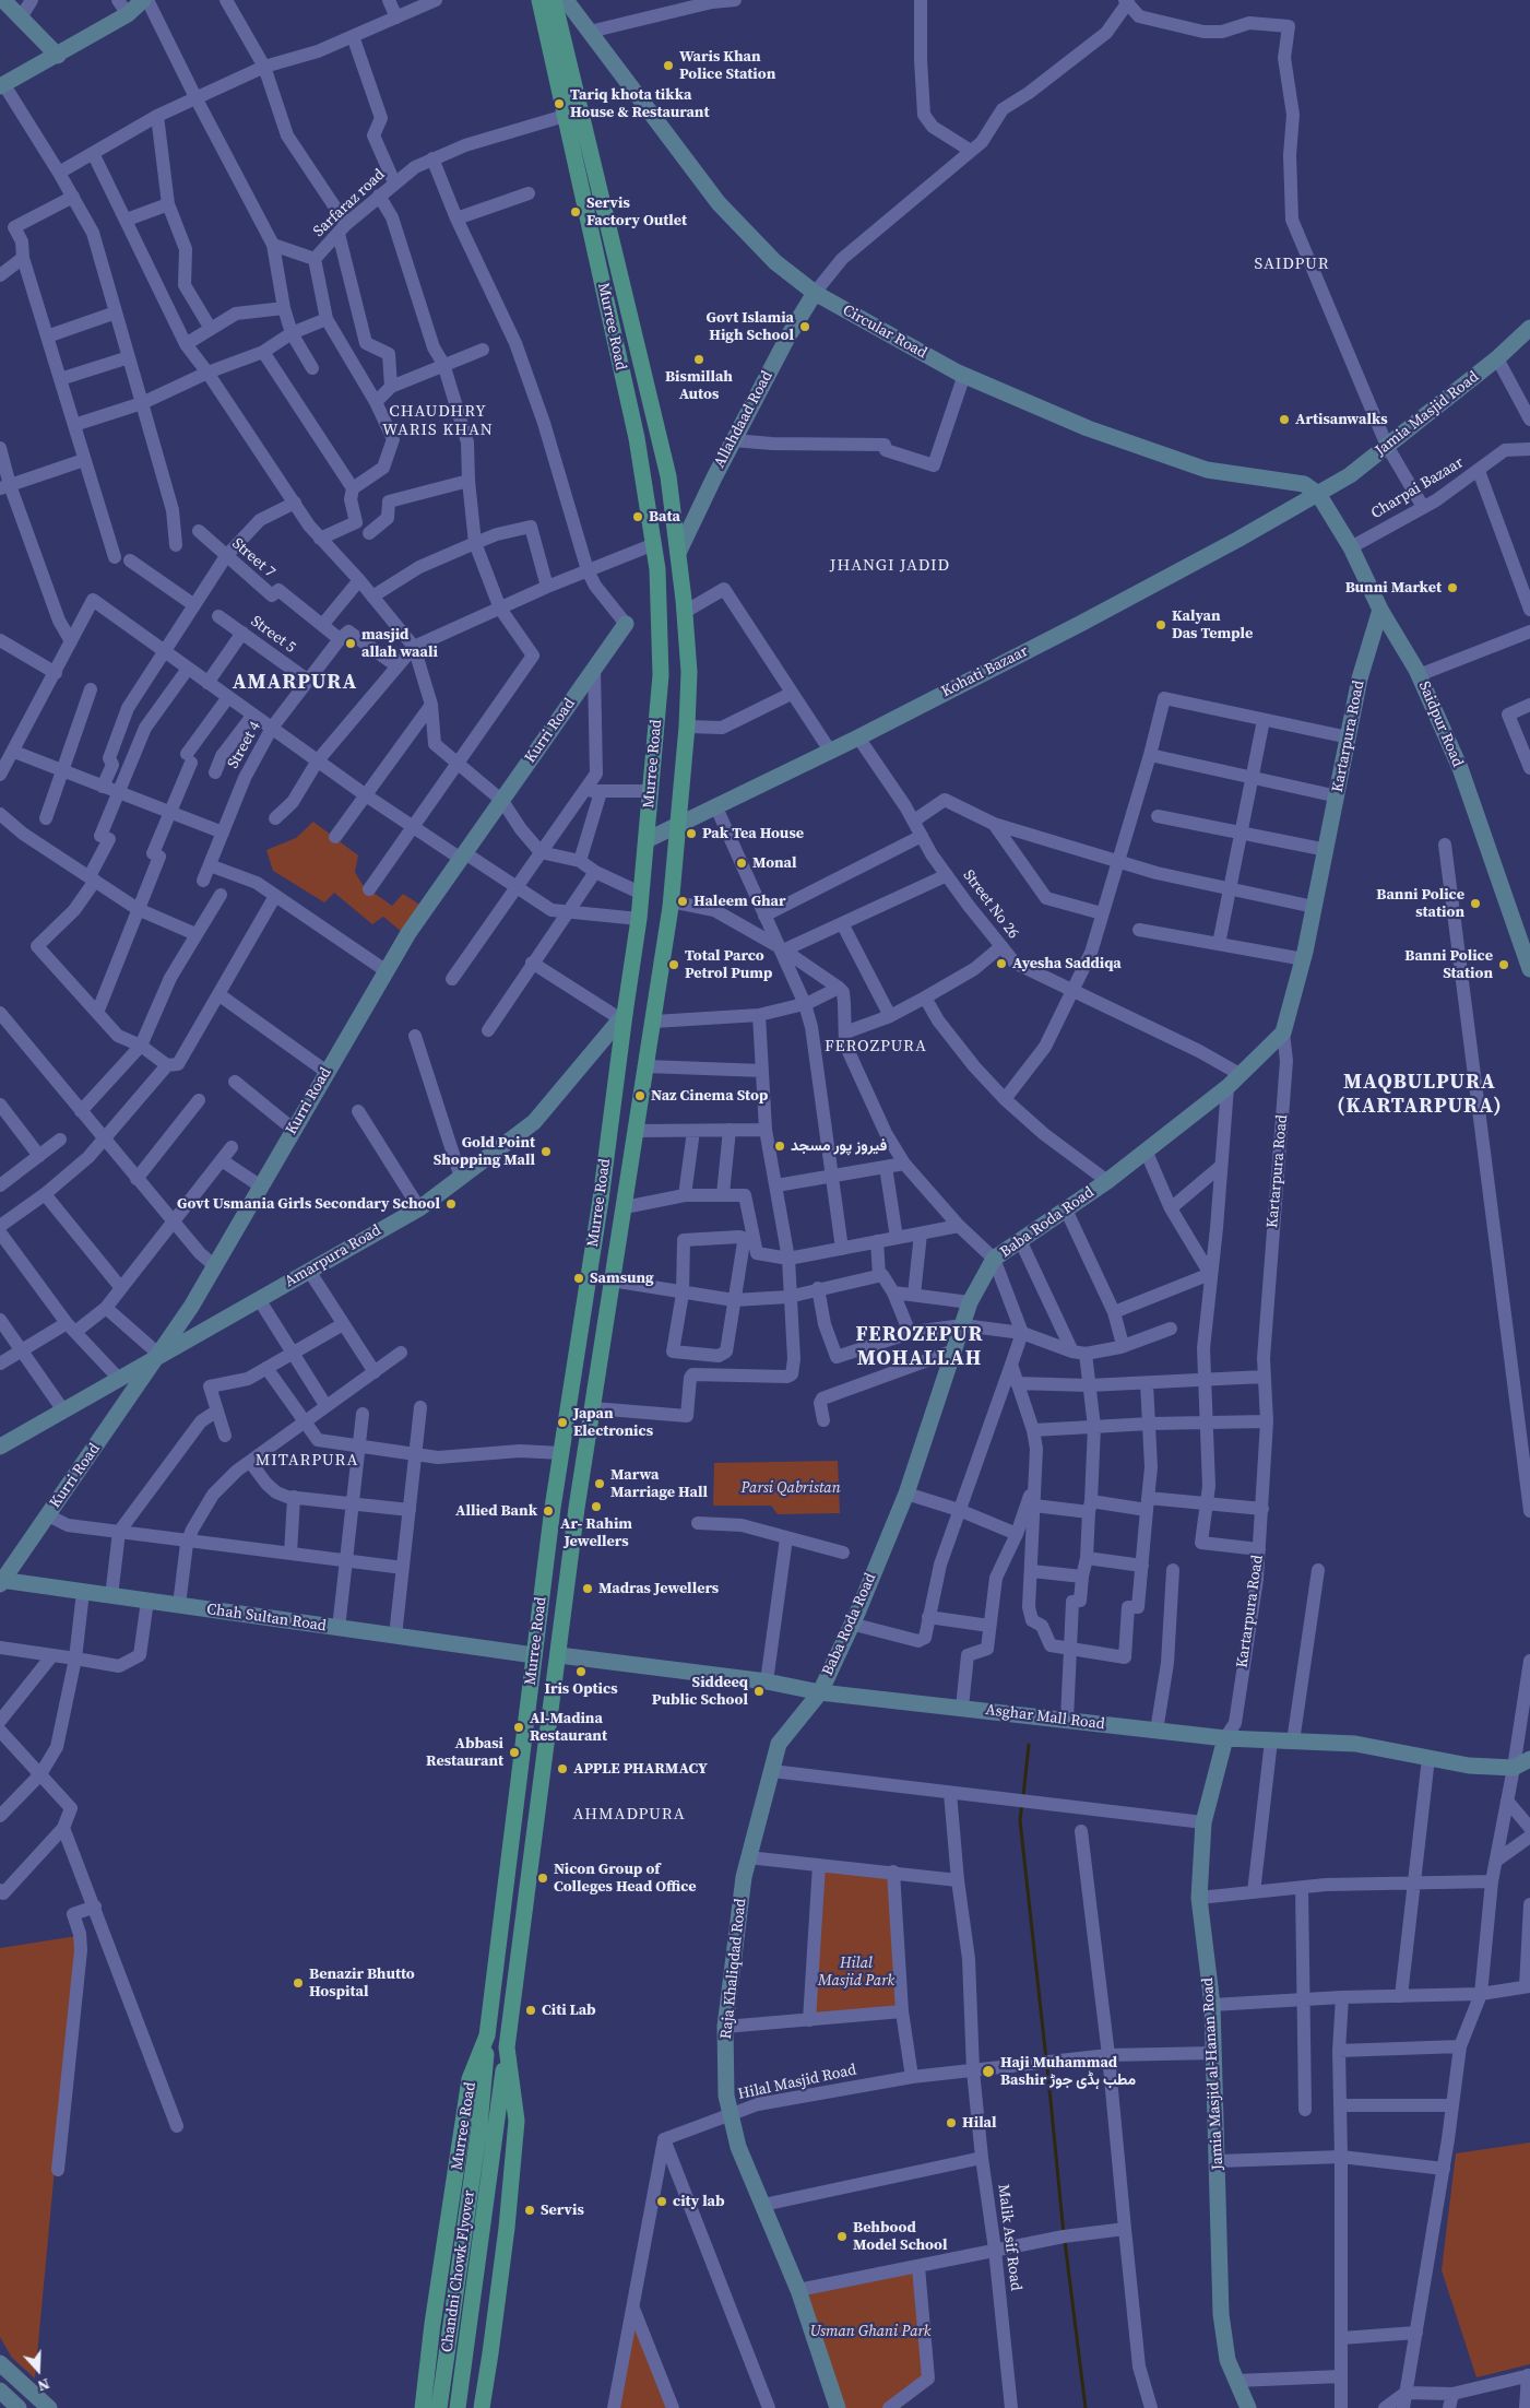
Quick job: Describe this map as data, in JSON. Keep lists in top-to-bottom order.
{
  "streets": {
    "main road": ["Murree Road", "Chandni Chowk Flyover"],
    "street": [
      "Sarfaraz road",
      "Circular Road",
      "Jamia Masjid Road",
      "Allahdaad Road",
      "Charpai Bazaar",
      "Street 7",
      "Street 5",
      "Kohati Bazaar",
      "Saidpur Road",
      "Kurri Road",
      "Kartarpura Road",
      "Street 4",
      "Street No 26",
      "Baba Roda Road",
      "Amarpura Road",
      "Chah Sultan Road",
      "Asghar Mall Road",
      "Raja Khaliqdad Road",
      "Jamia Masjid al-Hanan Road",
      "Hilal Masjid Road",
      "Malik Asif Road"
    ]
  },
  "crossings": [
    ["Sarfaraz road", "Murree Road"],
    ["Murree Road", "Allahdaad Road"],
    ["Murree Road", "Kohati Bazaar"],
    ["Murree Road", "Amarpura Road"],
    ["Murree Road", "Chah Sultan Road"],
    ["Murree Road", "Asghar Mall Road"],
    ["Murree Road", "Chandni Chowk Flyover"],
    ["Circular Road", "Jamia Masjid Road"],
    ["Circular Road", "Allahdaad Road"],
    ["Circular Road", "Kohati Bazaar"],
    ["Circular Road", "Saidpur Road"],
    ["Jamia Masjid Road", "Kohati Bazaar"],
    ["Jamia Masjid Road", "Saidpur Road"],
    ["Charpai Bazaar", "Saidpur Road"],
    ["Street 7", "Street 4"],
    ["Street 5", "Street 4"],
    ["Kohati Bazaar", "Saidpur Road"],
    ["Kohati Bazaar", "Street No 26"],
    ["Saidpur Road", "Kartarpura Road"],
    ["Kurri Road", "Amarpura Road"],
    ["Kurri Road", "Chah Sultan Road"],
    ["Kartarpura Road", "Baba Roda Road"],
    ["Kartarpura Road", "Asghar Mall Road"],
    ["Kartarpura Road", "Jamia Masjid al-Hanan Road"],
    ["Street No 26", "Baba Roda Road"],
    ["Baba Roda Road", "Asghar Mall Road"],
    ["Baba Roda Road", "Raja Khaliqdad Road"],
    ["Asghar Mall Road", "Raja Khaliqdad Road"],
    ["Asghar Mall Road", "Jamia Masjid al-Hanan Road"],
    ["Raja Khaliqdad Road", "Hilal Masjid Road"],
    ["Jamia Masjid al-Hanan Road", "Hilal Masjid Road"],
    ["Hilal Masjid Road", "Malik Asif Road"]
  ],
  "districts": [
    "SAIDPUR",
    "CHAUDHRY WARIS KHAN",
    "JHANGI JADID",
    "AMARPURA",
    "FEROZPURA",
    "MAQBULPURA (KARTARPURA)",
    "FEROZEPUR MOHALLAH",
    "MITARPURA",
    "AHMADPURA"
  ],
  "parks": ["Parsi Qabristan", "Hilal Masjid Park", "Usman Ghani Park"],
  "places": [
    "Waris Khan Police Station",
    "Tariq khota tikka House & Restaurant",
    "Servis Factory Outlet",
    "Govt Islamia High School",
    "Bismillah Autos",
    "Artisanwalks",
    "Bata",
    "Bunni Market",
    "Kalyan Das Temple",
    "masjid allah waali",
    "Pak Tea House",
    "Monal",
    "Haleem Ghar",
    "Banni Police station",
    "Ayesha Saddiqa",
    "Total Parco Petrol Pump",
    "Banni Police Station",
    "Naz Cinema Stop",
    "فیروز پور مسجد",
    "Gold Point Shopping Mall",
    "Govt Usmania Girls Secondary School",
    "Samsung",
    "Japan Electronics",
    "Marwa Marriage Hall",
    "Ar- Rahim Jewellers",
    "Allied Bank",
    "Madras Jewellers",
    "Iris Optics",
    "Siddeeq Public School",
    "Al-Madina Restaurant",
    "Abbasi Restaurant",
    "APPLE PHARMACY",
    "Nicon Group of Colleges Head Office",
    "Benazir Bhutto Hospital",
    "Citi Lab",
    "Haji Muhammad Bashir مطب ہڈی جوڑ",
    "Hilal",
    "city lab",
    "Servis",
    "Behbood Model School"
  ],
  "north": "bottom"
}
